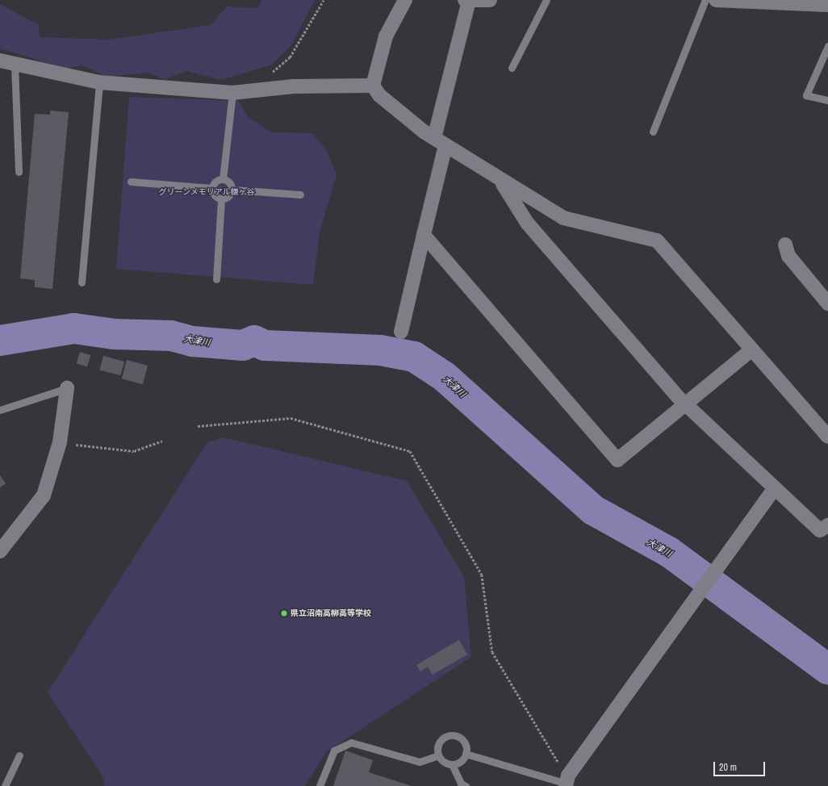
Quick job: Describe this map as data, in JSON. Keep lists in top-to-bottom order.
{
  "water": ["大津川"],
  "parks": ["グリーンメモリアル鎌ヶ谷"],
  "places": ["県立沼南高柳高等学校"],
  "scale_bar": "20 m"
}
